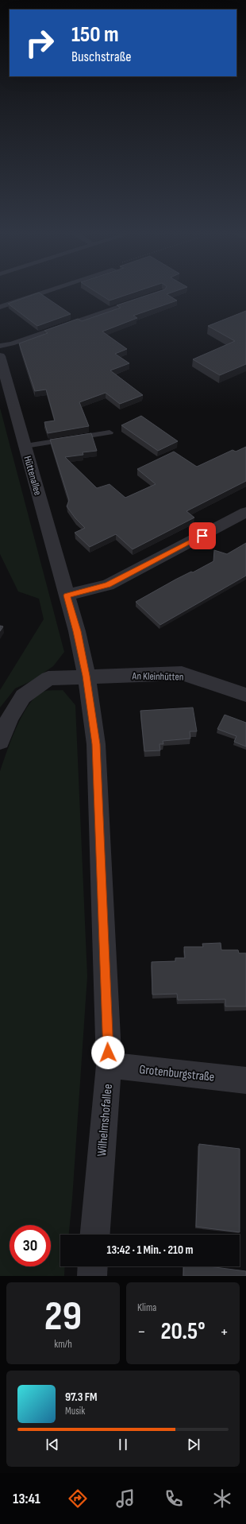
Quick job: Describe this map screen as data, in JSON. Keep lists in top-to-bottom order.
{
  "streets": {
    "street": [
      "Hüttenallee",
      "An Kleinhütten",
      "Grotenburgstraße",
      "Wilhelmshofallee"
    ]
  },
  "crossings": [
    ["Hüttenallee", "Wilhelmshofallee"],
    ["An Kleinhütten", "Wilhelmshofallee"],
    ["Grotenburgstraße", "Wilhelmshofallee"]
  ],
  "page": {
    "turn": ["150 m", "Buschstraße"],
    "limit": "30",
    "trip": "13:42 · 1 Min. · 210 m",
    "tile": [
      ["29", "km/h"],
      "Klima"
    ],
    "heat": ["−", "20.5°", "+"],
    "song": ["97.3 FM", "Musik"],
    "tabs": "13:41"
  }
}
